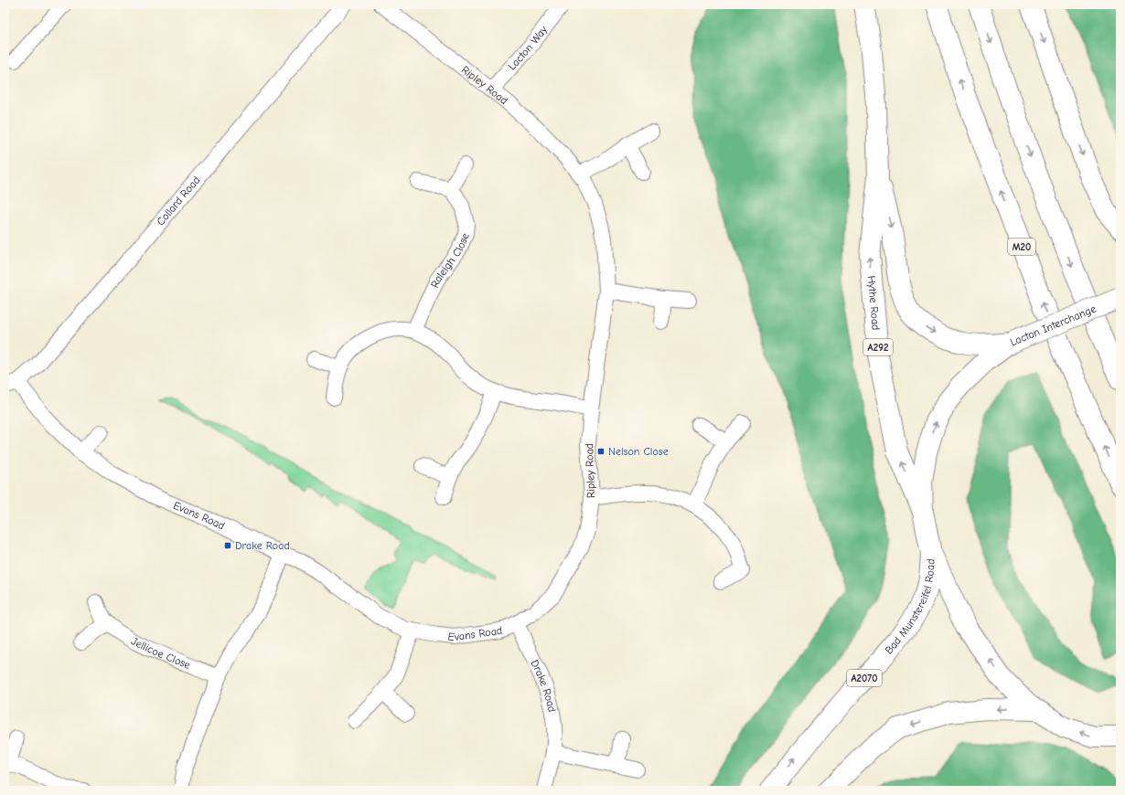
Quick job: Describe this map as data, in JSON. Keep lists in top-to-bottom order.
{
  "streets": {
    "main road": [
      "M20",
      "Hythe Road",
      "Lacton Interchange",
      "A292",
      "Bad Munstereifel Road",
      "A2070"
    ],
    "street": [
      "Lacton Way",
      "Ripley Road",
      "Collard Road",
      "Raleigh Close",
      "Evans Road",
      "Jellicoe Close",
      "Drake Road"
    ]
  },
  "crossings": [
    ["Lacton Way", "Ripley Road"],
    ["Ripley Road", "Evans Road"],
    ["Ripley Road", "Drake Road"],
    ["Collard Road", "Evans Road"],
    ["Hythe Road", "Lacton Interchange"],
    ["Evans Road", "Drake Road"]
  ],
  "one_way": ["Lacton Interchange", "Bad Munstereifel Road"],
  "places": {
    "transit": ["Nelson Close", "Drake Road"]
  }
}
